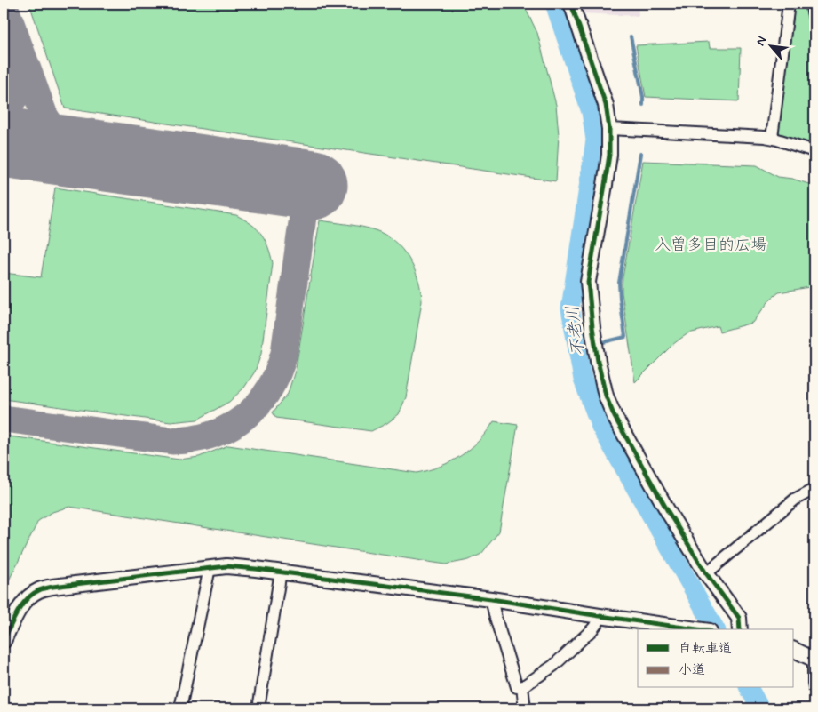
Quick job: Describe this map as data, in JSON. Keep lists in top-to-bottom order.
{
  "water": ["不老川"],
  "parks": ["入曽多目的広場"],
  "legend": ["自転車道", "小道"],
  "north": "top left"
}
